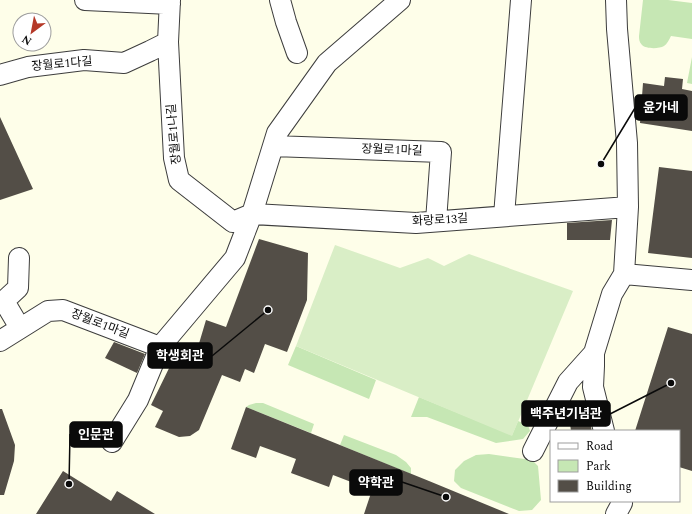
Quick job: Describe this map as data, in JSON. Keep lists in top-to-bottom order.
{
  "streets": {
    "street": [
      "장월로1다길",
      "장월로1나길",
      "장월로1마길",
      "화랑로13길"
    ]
  },
  "crossings": [
    ["장월로1다길", "장월로1나길"],
    ["장월로1나길", "화랑로13길"],
    ["장월로1마길", "화랑로13길"]
  ],
  "places": [
    "윤가네",
    "학생회관",
    "백주년기념관",
    "인문관",
    "약학관"
  ],
  "legend": ["Road", "Park", "Building"],
  "north": "bottom left"
}
